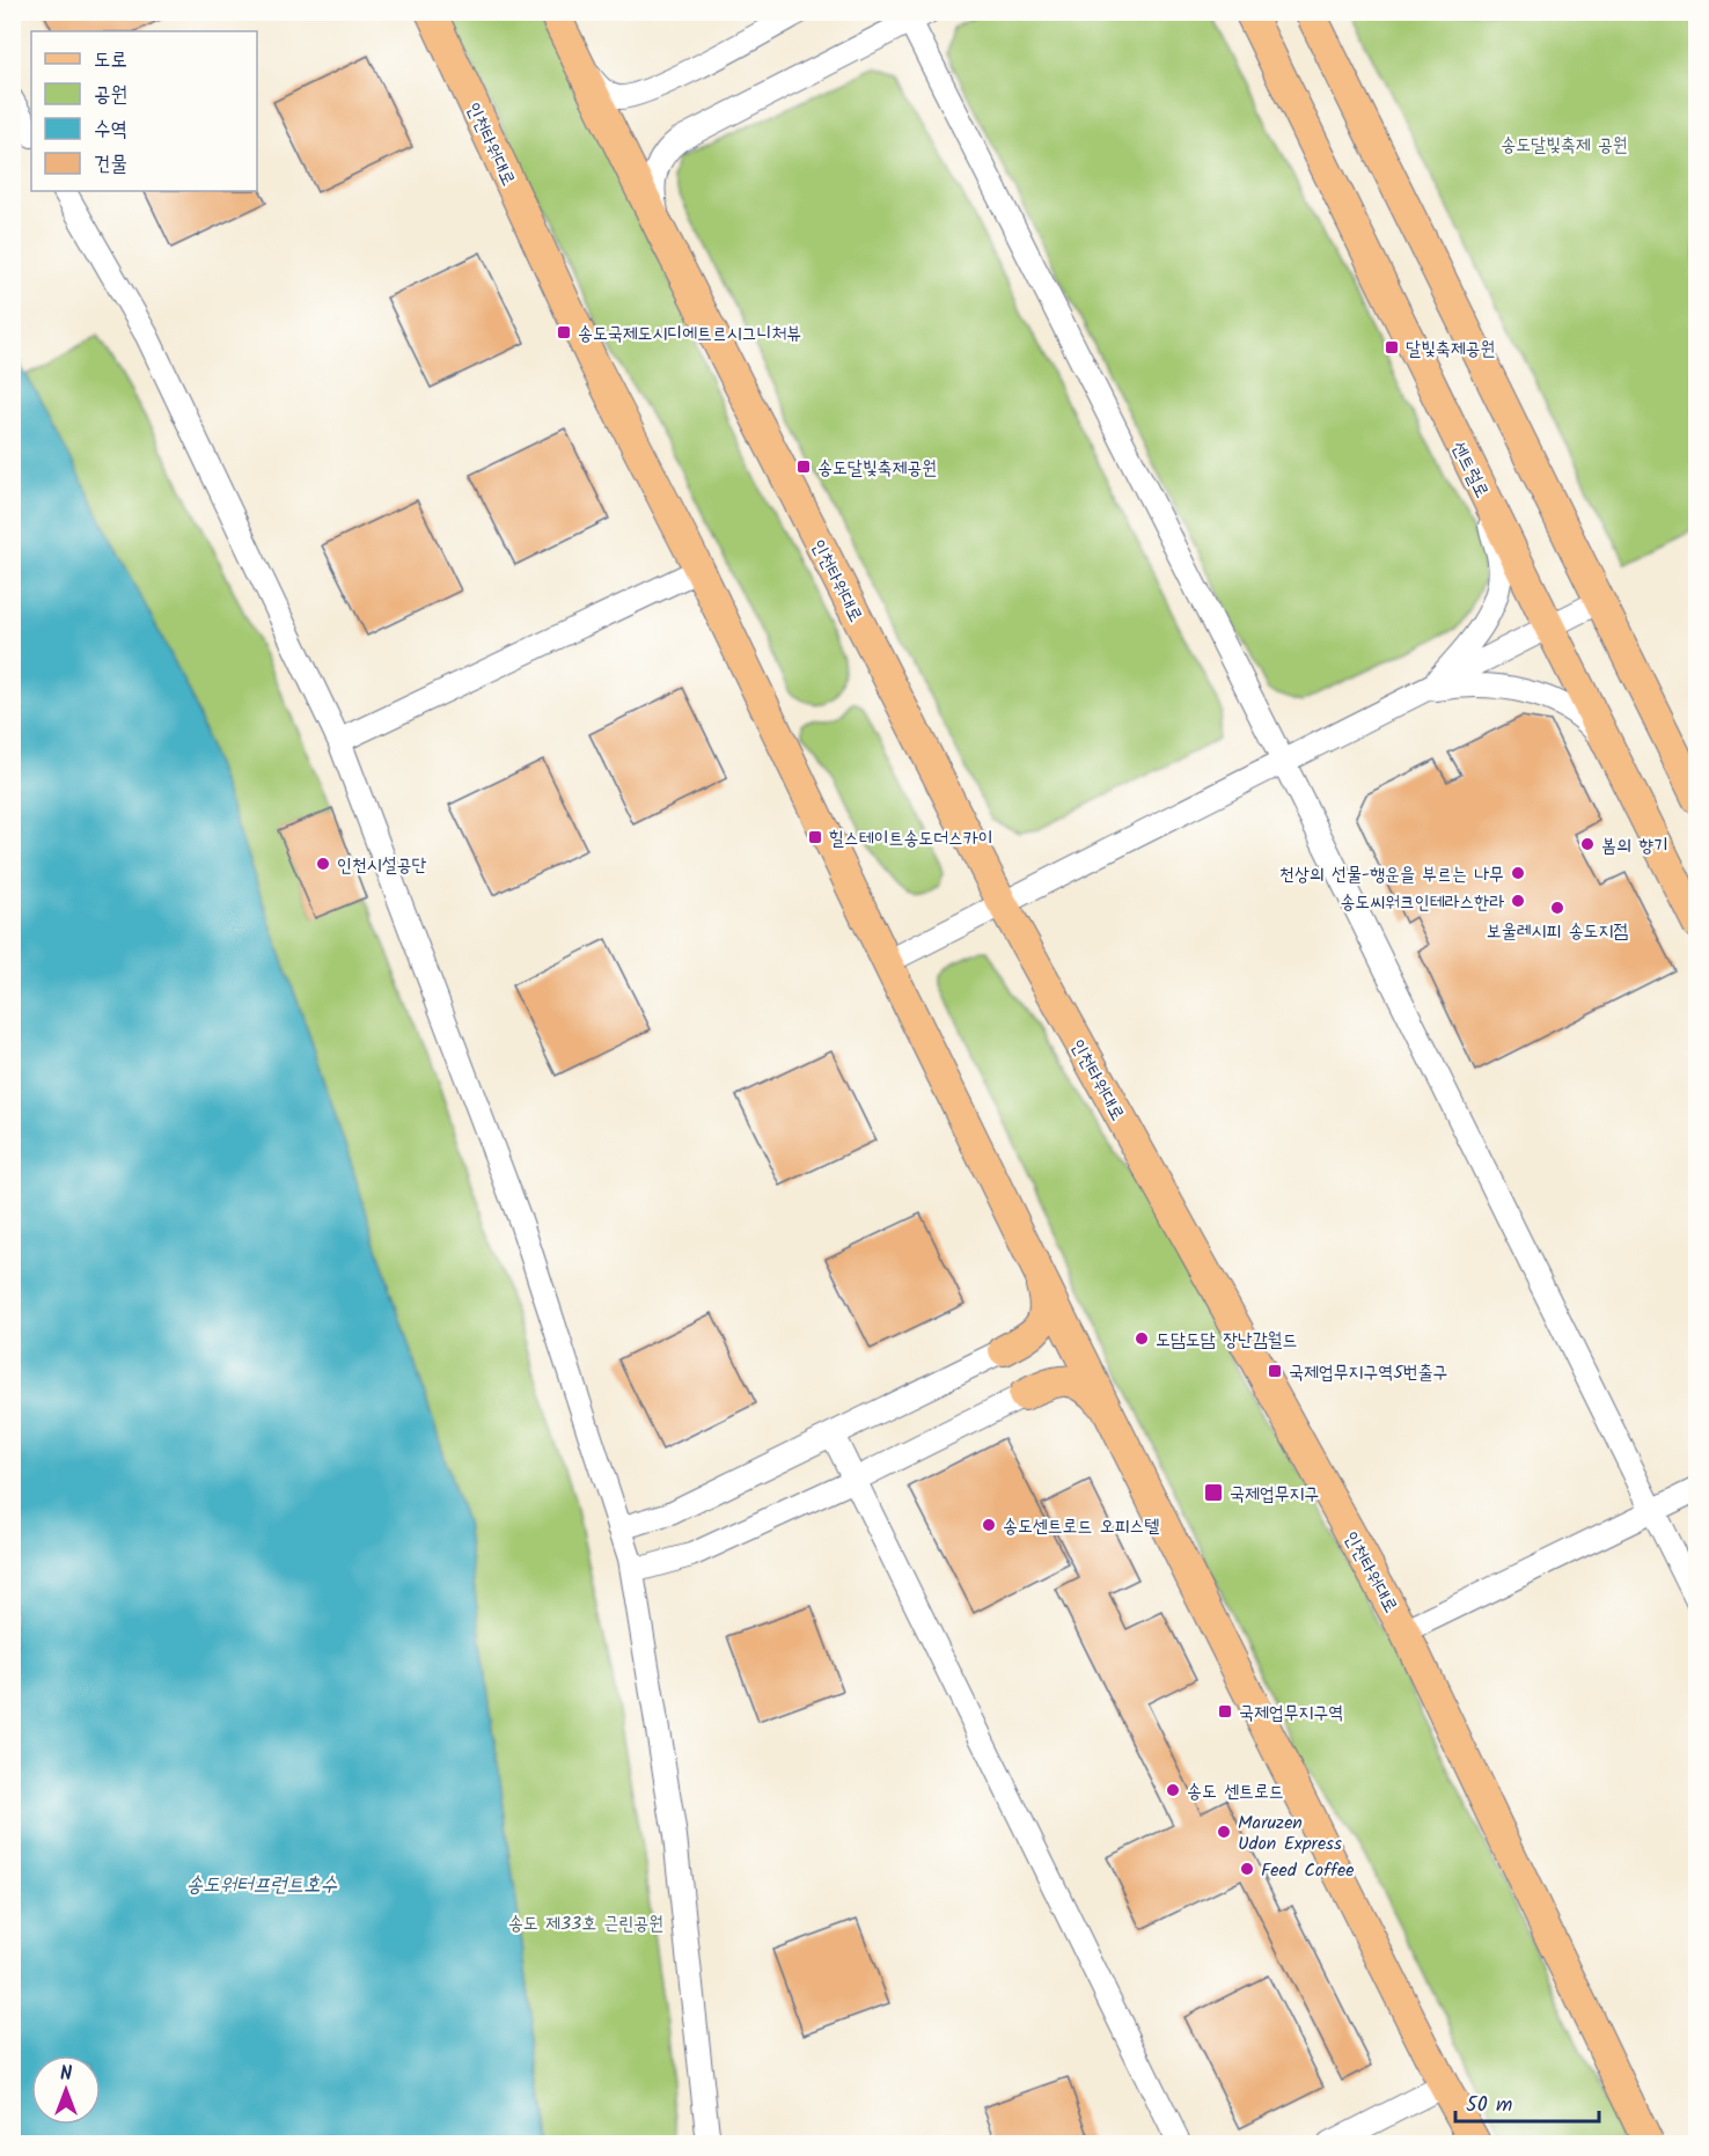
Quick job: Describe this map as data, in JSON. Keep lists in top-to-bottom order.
{
  "streets": {
    "main road": ["인천타워대로", "센트럴로"]
  },
  "water": ["송도워터프런트호수"],
  "parks": ["송도달빛축제 공원", "송도 제33호 근린공원"],
  "places": {
    "transit": [
      "송도국제도시디에트르시그니처뷰",
      "달빛축제공원",
      "송도달빛축제공원",
      "힐스테이트송도더스카이",
      "국제업무지구역5번출구",
      "국제업무지구",
      "국제업무지구역"
    ],
    "other": [
      "봄의 향기",
      "인천시설공단",
      "천상의 선물-행운을 부르는 나무",
      "송도씨워크인테라스한라",
      "보울레시피 송도지점",
      "도담도담 장난감월드",
      "송도센트로드 오피스텔",
      "송도 센트로드",
      "Maruzen Udon Express",
      "Feed Coffee"
    ]
  },
  "legend": [
    "도로",
    "공원",
    "수역",
    "건물"
  ],
  "scale_bar": "50 m",
  "north": "top"
}
